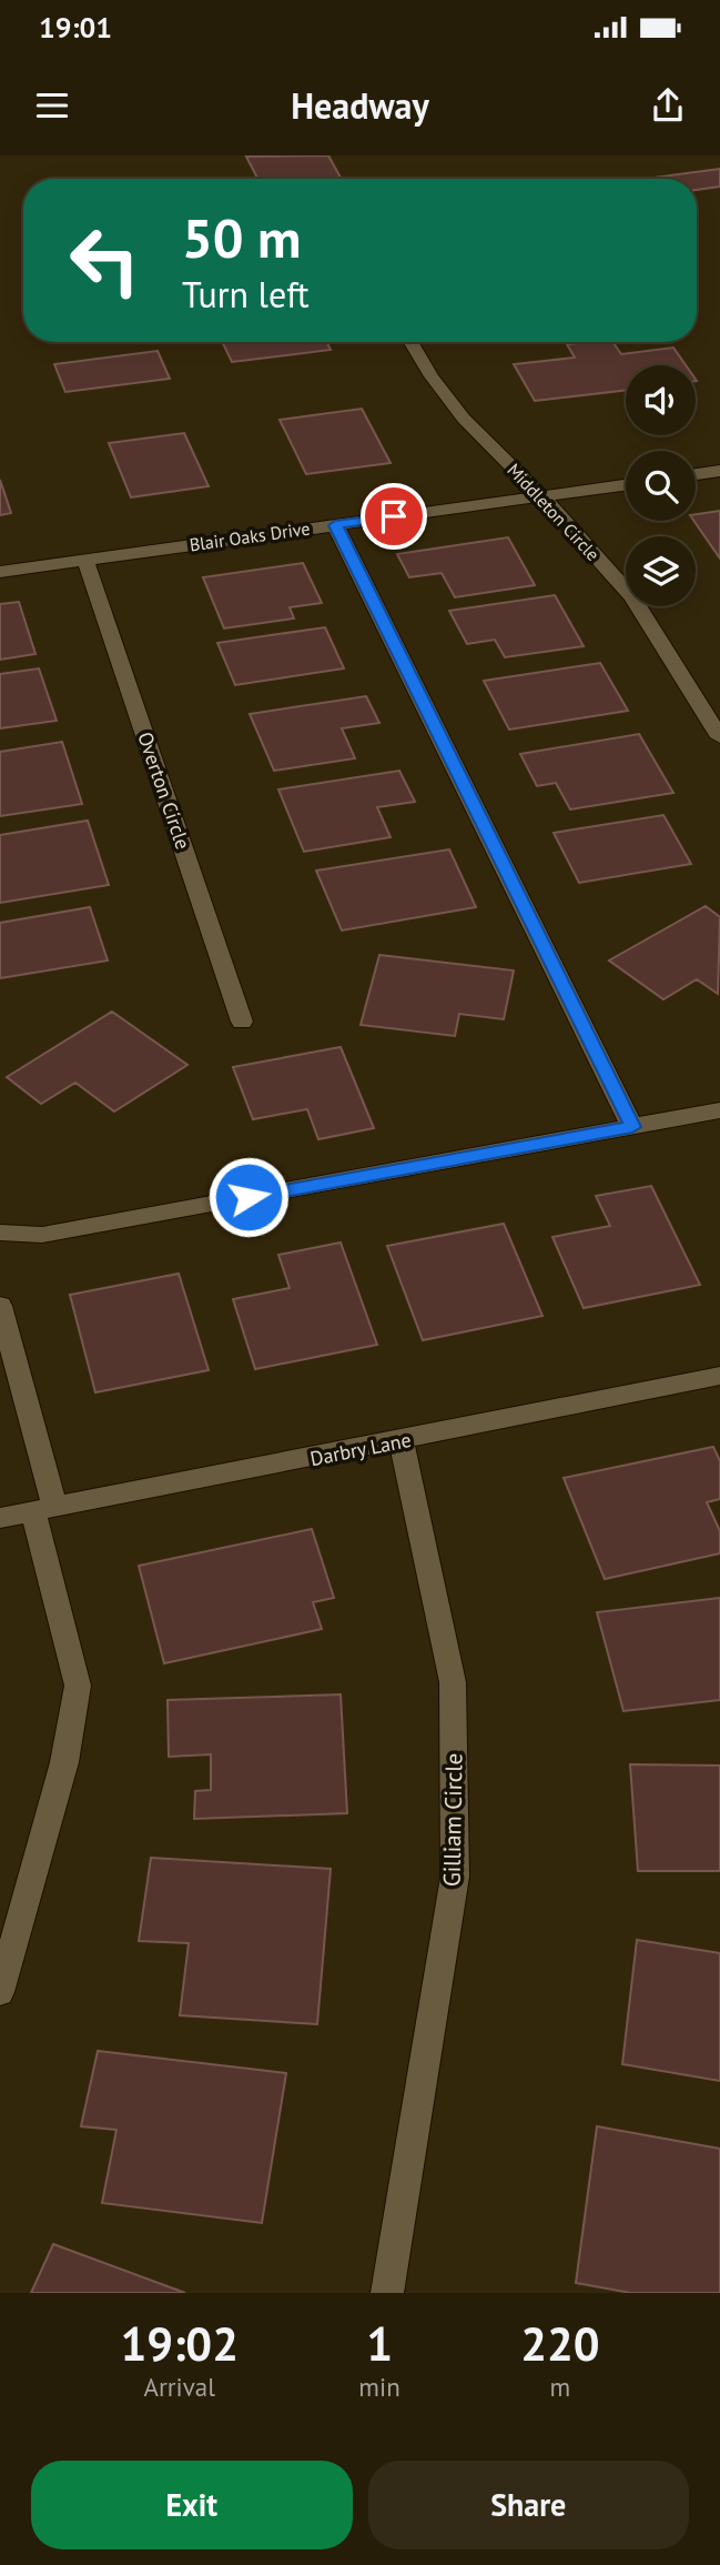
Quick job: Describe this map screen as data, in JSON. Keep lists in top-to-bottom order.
{
  "streets": {
    "street": [
      "Middleton Circle",
      "Blair Oaks Drive",
      "Overton Circle",
      "Darbry Lane",
      "Gilliam Circle"
    ]
  },
  "crossings": [
    ["Middleton Circle", "Blair Oaks Drive"],
    ["Blair Oaks Drive", "Overton Circle"],
    ["Darbry Lane", "Gilliam Circle"]
  ],
  "page": {
    "status": "19:01",
    "header": "Headway",
    "turn": ["50 m", "Turn left"],
    "eta": [
      "19:02",
      "Arrival",
      "1",
      "min",
      "220",
      "m"
    ],
    "buttons": ["Exit", "Share"]
  }
}
